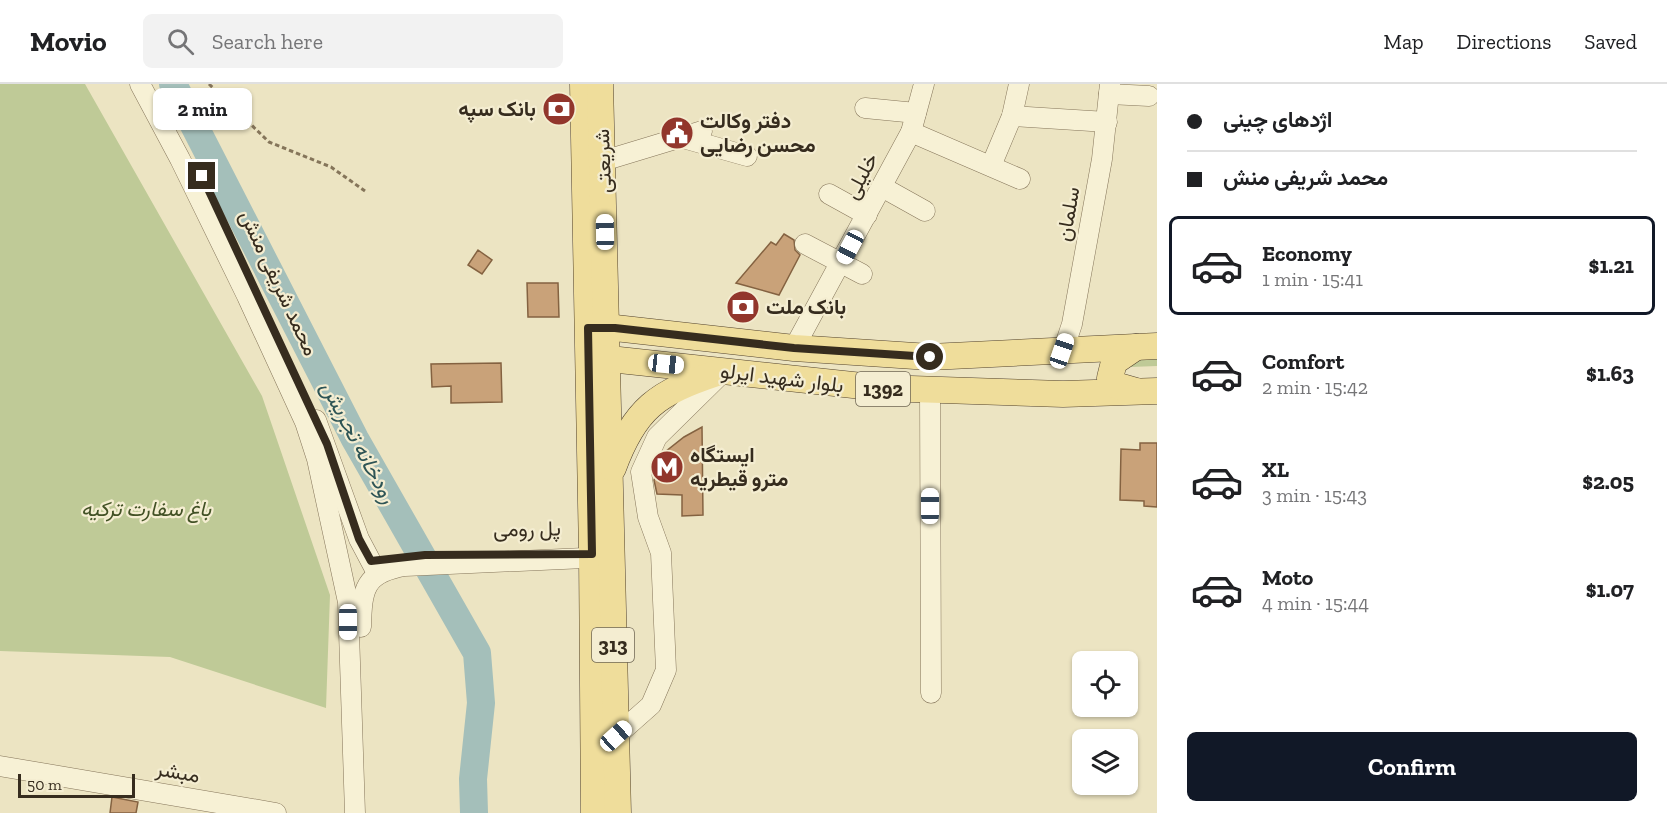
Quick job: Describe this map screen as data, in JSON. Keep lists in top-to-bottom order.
{
  "streets": {
    "main road": [
      "شریعتی",
      "بلوار شهید ایرلو",
      "1392",
      "313"
    ],
    "street": [
      "خلیلی",
      "سلمان",
      "محمد شریفی منش",
      "پل رومی",
      "مبشر"
    ]
  },
  "crossings": [
    ["شریعتی", "بلوار شهید ایرلو"],
    ["شریعتی", "پل رومی"],
    ["خلیلی", "بلوار شهید ایرلو"],
    ["سلمان", "بلوار شهید ایرلو"],
    ["محمد شریفی منش", "پل رومی"]
  ],
  "water": ["رودخانه تجریش"],
  "parks": ["باغ سفارت ترکیه"],
  "places": {
    "bank": ["بانک سپه", "بانک ملت"],
    "public building": ["دفتر وکالت محسن رضایی"],
    "metro station": ["ایستگاه مترو قیطریه"]
  },
  "scale_bar": "50 m",
  "page": {
    "header": "Movio",
    "search": "Search here",
    "nav": ["Map", "Directions", "Saved"],
    "banner": ["اژدهای چینی", "محمد شریفی منش"],
    "bubble": "2 min",
    "list": [
      {
        "name": "Economy",
        "note": "1 min · 15:41",
        "value": "$1.21"
      },
      {
        "name": "Comfort",
        "note": "2 min · 15:42",
        "value": "$1.63"
      },
      {
        "name": "XL",
        "note": "3 min · 15:43",
        "value": "$2.05"
      },
      {
        "name": "Moto",
        "note": "4 min · 15:44",
        "value": "$1.07"
      }
    ],
    "buttons": "Confirm",
    "scale": "50 m"
  }
}
